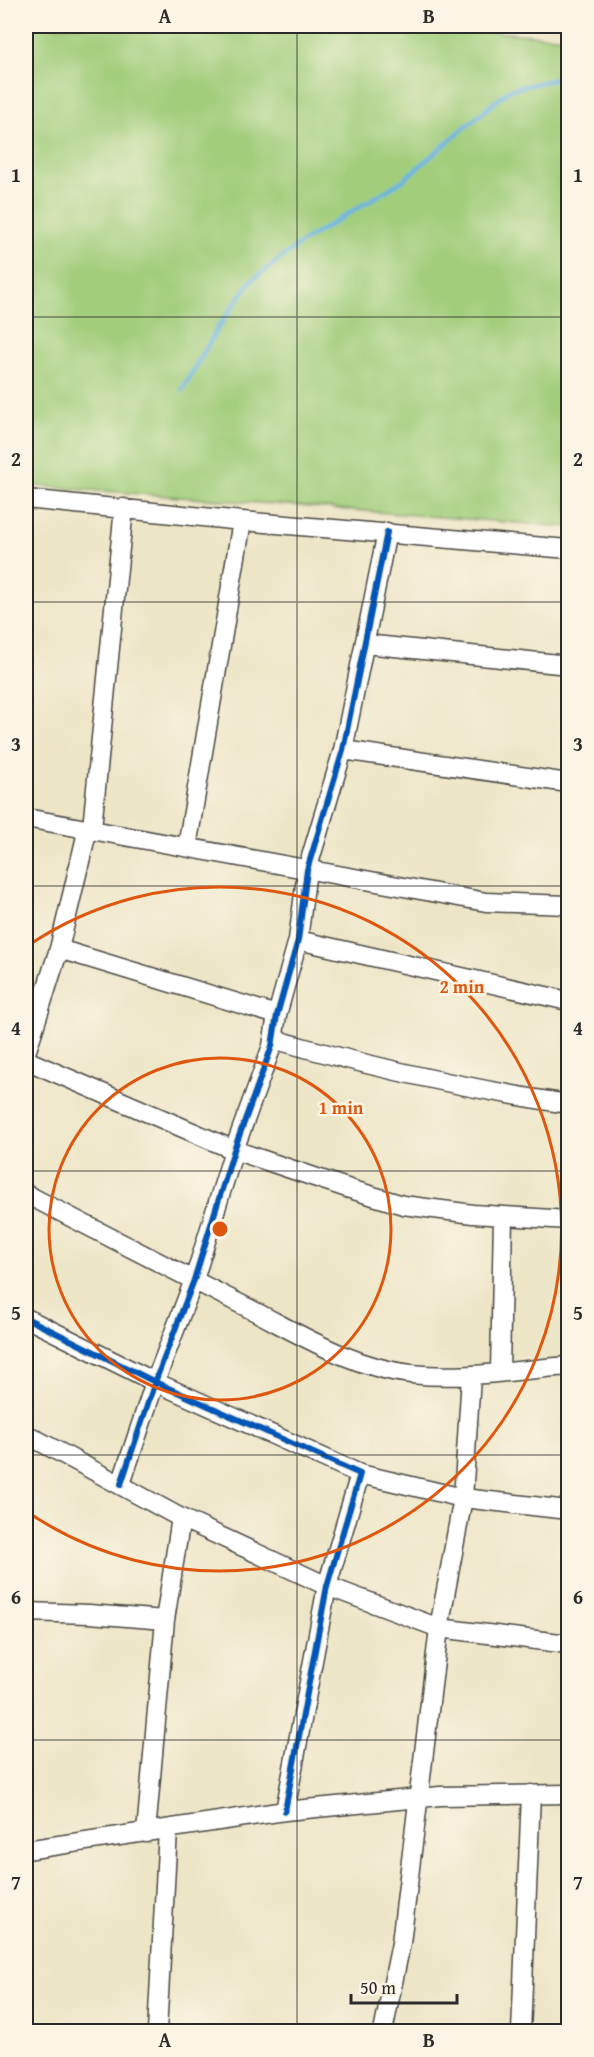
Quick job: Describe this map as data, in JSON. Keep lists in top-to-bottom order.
{
  "scale_bar": "50 m",
  "grid": {
    "columns": ["A", "B"],
    "rows": [
      "1",
      "2",
      "3",
      "4",
      "5",
      "6",
      "7"
    ]
  },
  "rings": ["2 min", "1 min"]
}
